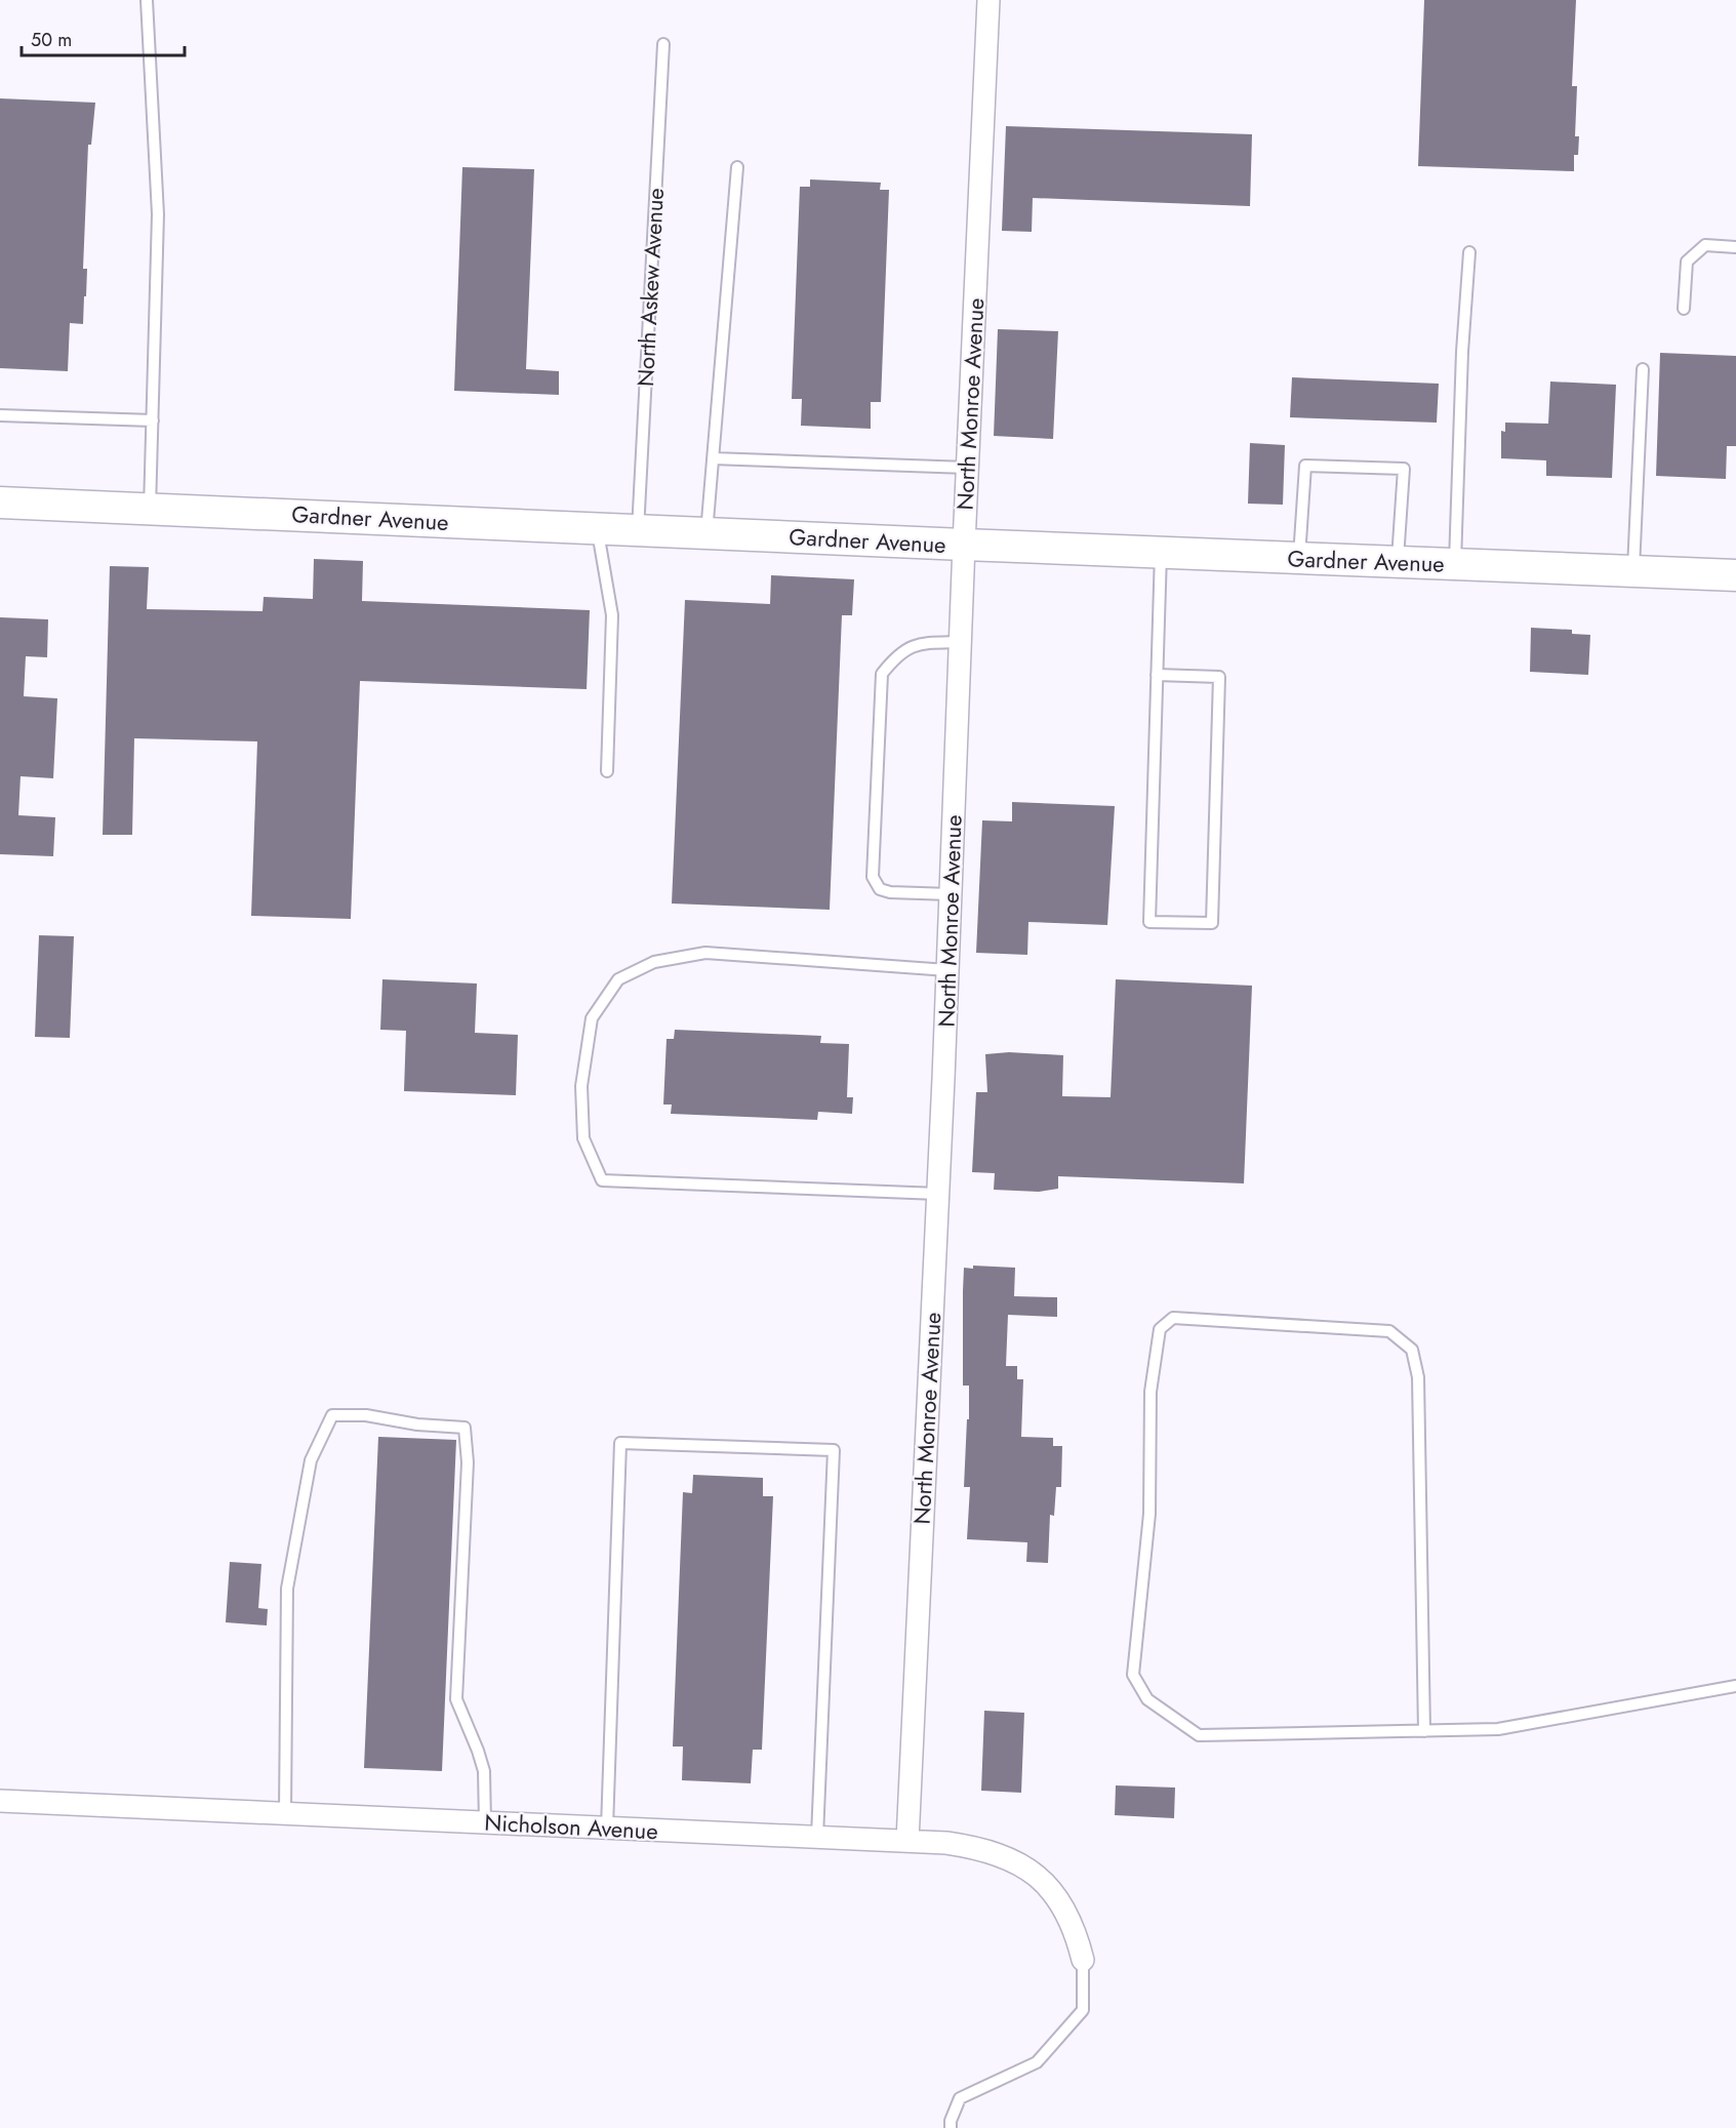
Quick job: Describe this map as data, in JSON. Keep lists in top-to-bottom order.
{
  "streets": {
    "street": ["North Monroe Avenue", "Gardner Avenue", "Nicholson Avenue"],
    "lane": ["North Askew Avenue"]
  },
  "crossings": [
    ["North Askew Avenue", "Gardner Avenue"],
    ["North Monroe Avenue", "Gardner Avenue"],
    ["North Monroe Avenue", "Nicholson Avenue"]
  ],
  "scale_bar": "50 m"
}
